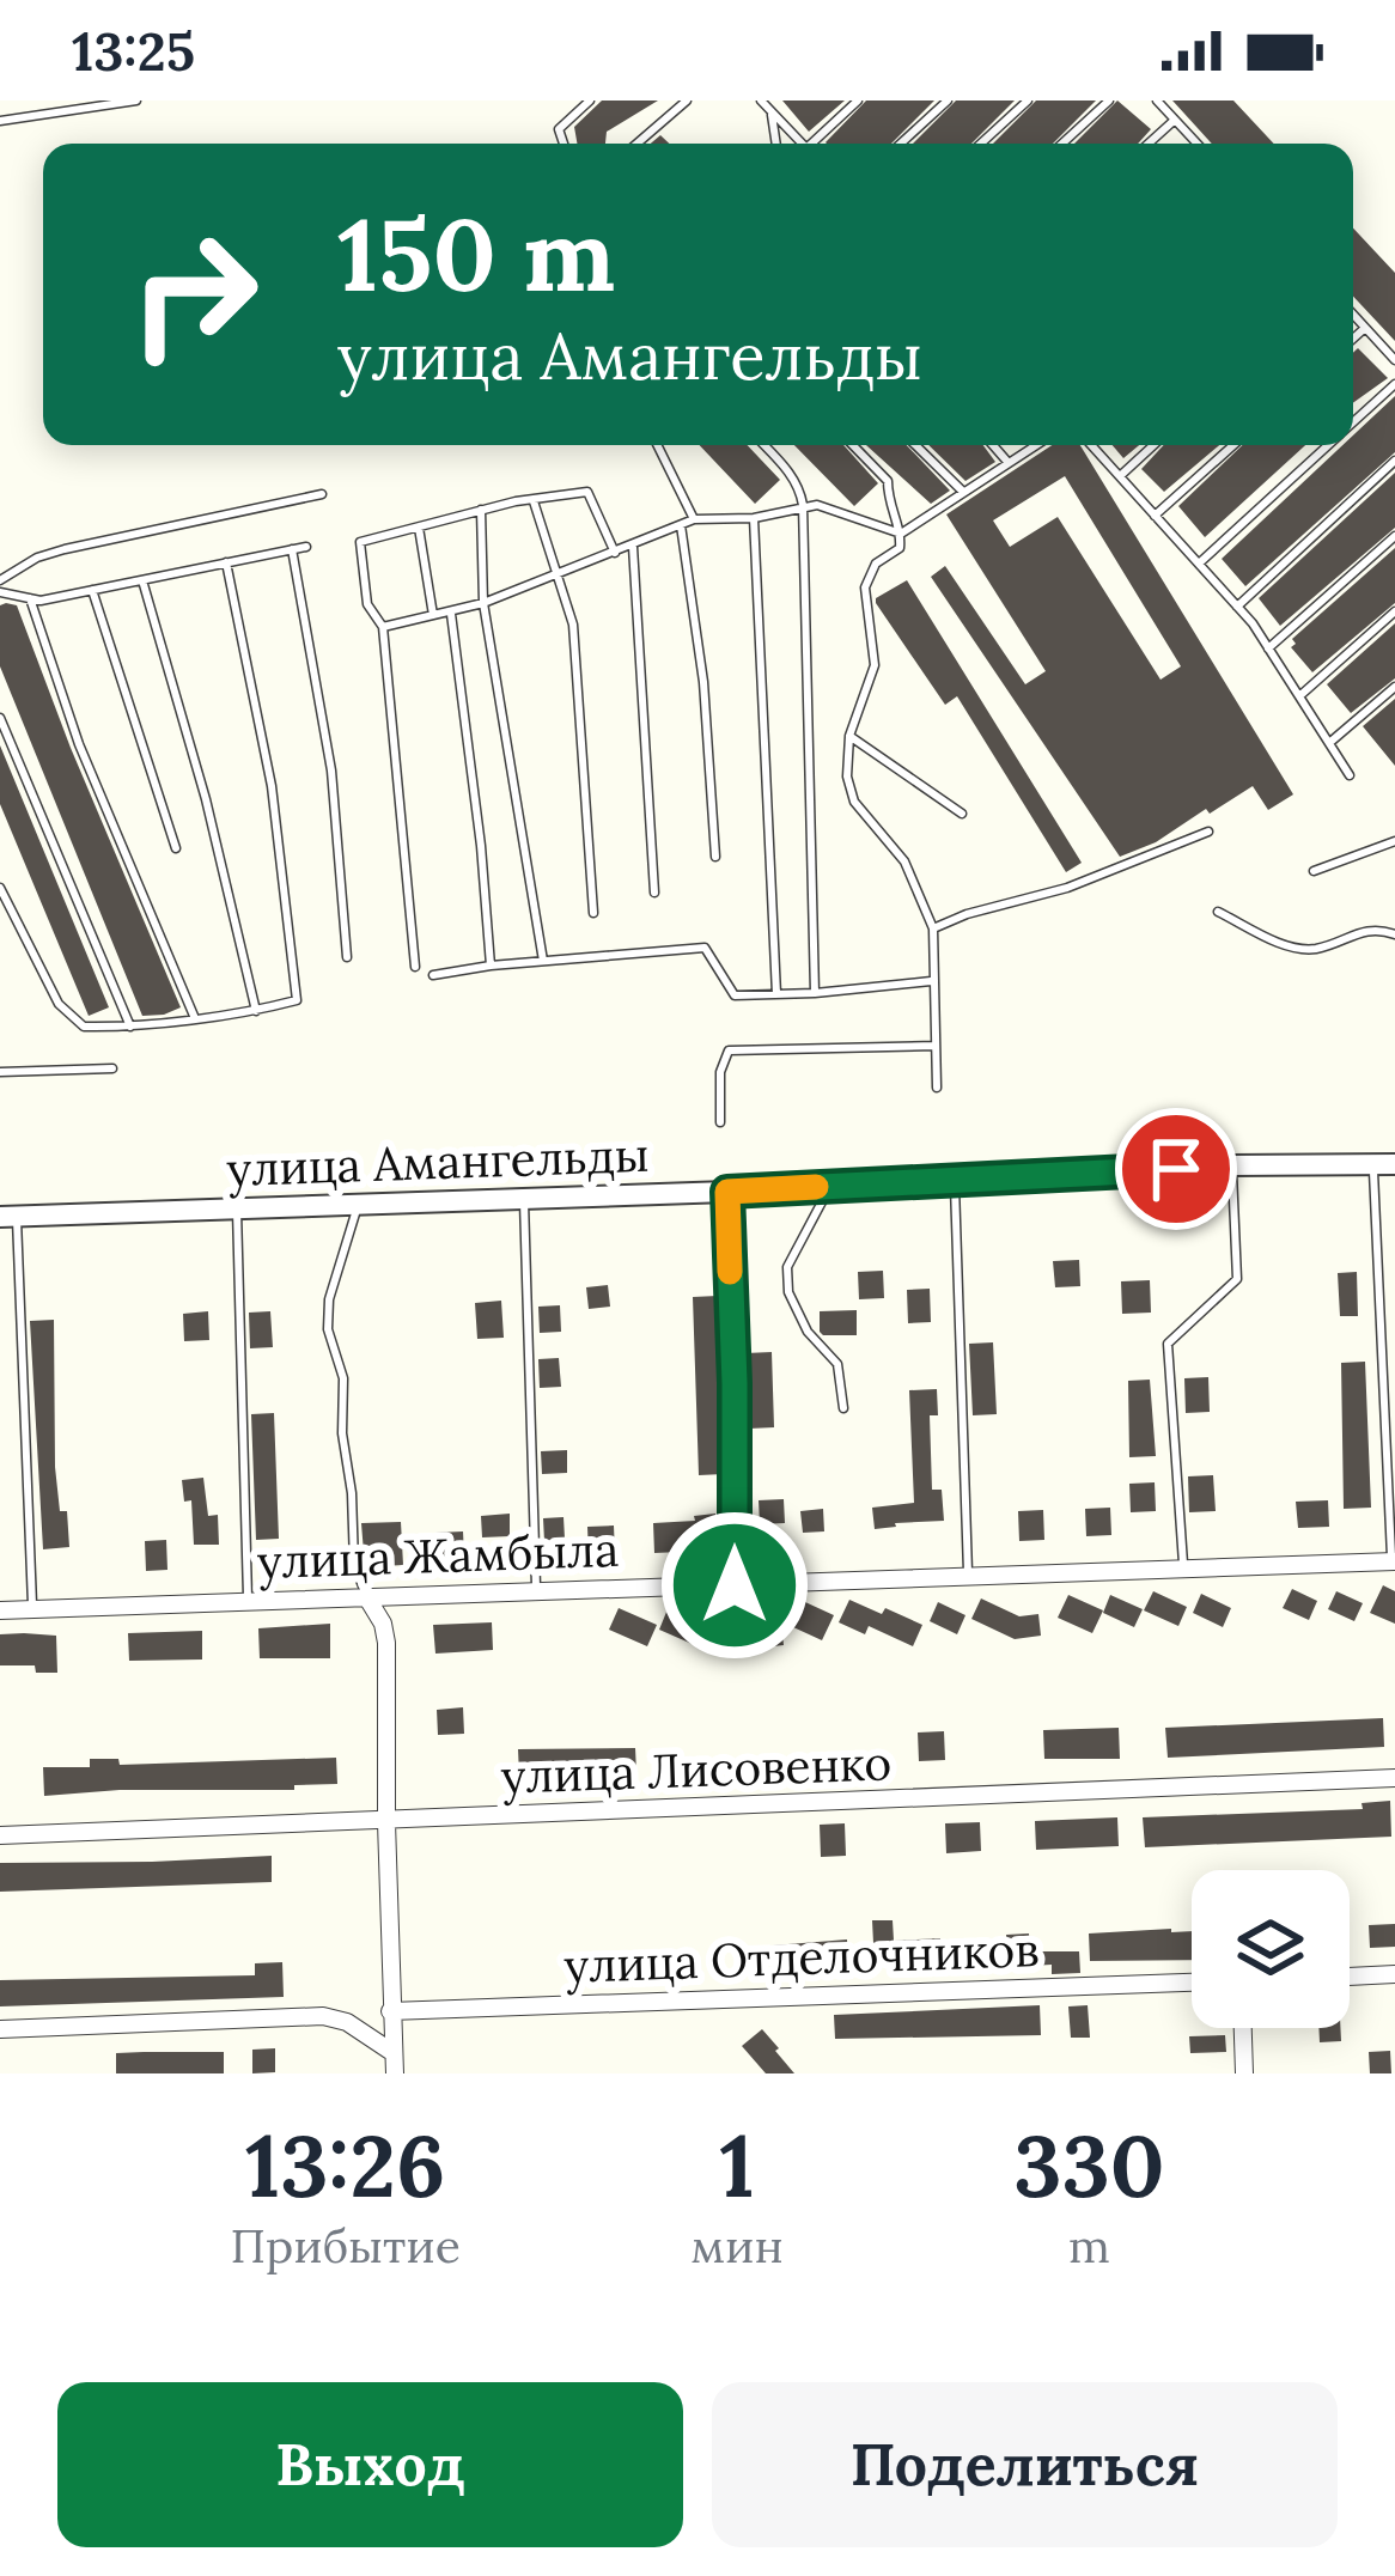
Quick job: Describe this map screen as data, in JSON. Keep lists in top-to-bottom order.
{
  "streets": {
    "street": [
      "улица Амангельды",
      "улица Жамбыла",
      "улица Лисовенко",
      "улица Отделочников"
    ]
  },
  "page": {
    "status": "13:25",
    "turn": ["150 m", "улица Амангельды"],
    "eta": [
      "13:26",
      "Прибытие",
      "1",
      "мин",
      "330",
      "m"
    ],
    "buttons": ["Выход", "Поделиться"]
  }
}
